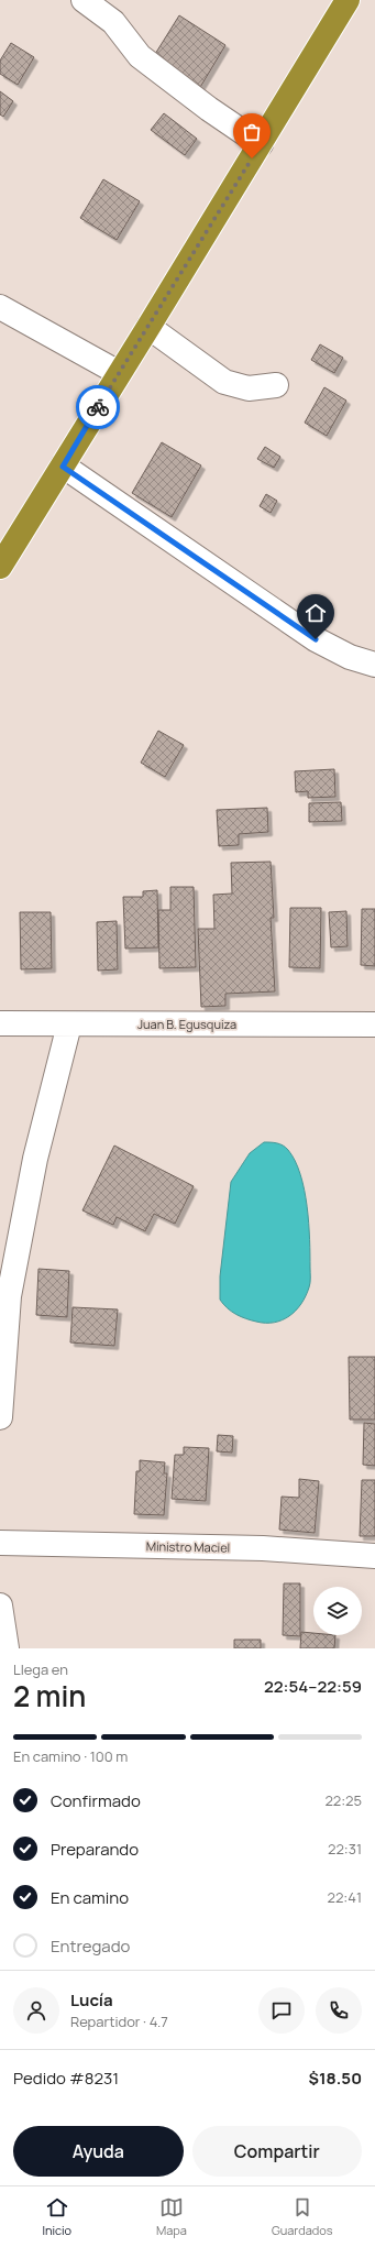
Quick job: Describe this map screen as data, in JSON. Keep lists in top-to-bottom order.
{
  "streets": {
    "street": ["Juan B. Egusquiza", "Ministro Maciel"]
  },
  "page": {
    "heading": ["2 min", "Llega en", "22:54–22:59"],
    "panel": [
      "Lucía",
      "Repartidor · 4.7",
      "Pedido #8231",
      "$18.50"
    ],
    "bar": "En camino · 100 m",
    "list": [
      ["Confirmado", "22:25"],
      ["Preparando", "22:31"],
      ["En camino", "22:41"],
      "Entregado"
    ],
    "buttons": ["Ayuda", "Compartir"],
    "tabs": ["Inicio", "Mapa", "Guardados"]
  }
}
